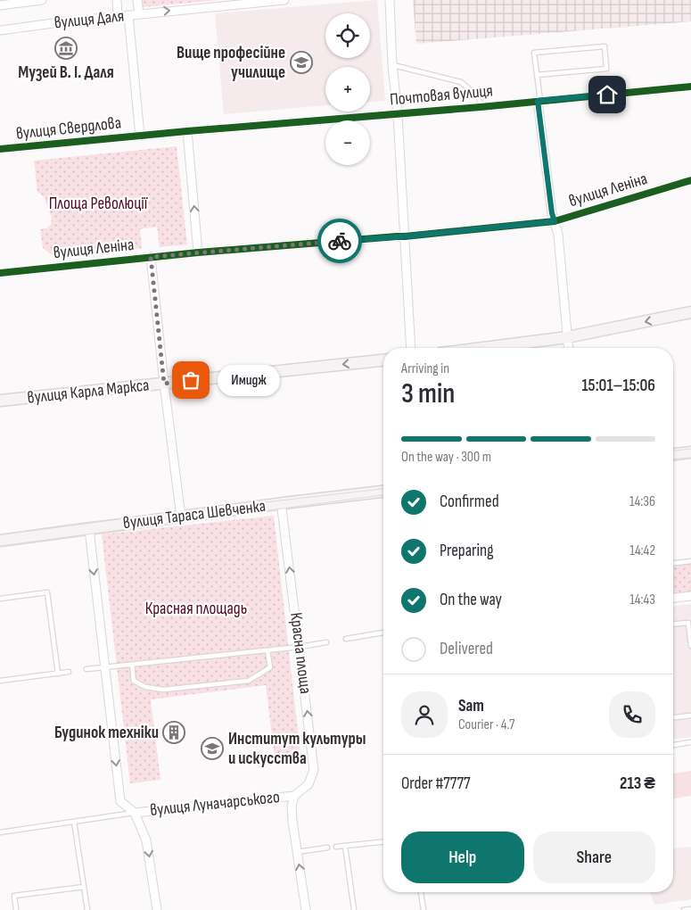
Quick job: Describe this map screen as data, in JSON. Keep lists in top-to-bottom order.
{
  "streets": {
    "main road": ["вулиця Карла Маркса", "вулиця Тараса Шевченка"],
    "street": [
      "вулиця Даля",
      "Почтовая вулиця",
      "вулиця Свердлова",
      "вулиця Леніна",
      "Красна площа",
      "вулиця Луначарського"
    ]
  },
  "crossings": [
    ["Почтовая вулиця", "вулиця Свердлова"],
    ["вулиця Тараса Шевченка", "Красна площа"],
    ["Красна площа", "вулиця Луначарського"]
  ],
  "one_way": ["вулиця Даля", "вулиця Карла Маркса", "Красна площа"],
  "parks": ["Площа Революції", "Красная площадь"],
  "places": {
    "museum": ["Музей В. І. Даля"],
    "school or university": ["Вище професійне училище", "Институт культуры и искусства"],
    "other": ["Имидж"],
    "building": ["Будинок техніки"]
  },
  "page": {
    "map_buttons": ["+", "−"],
    "heading": ["3 min", "Arriving in", "15:01–15:06"],
    "panel": [
      "Sam",
      "Courier · 4.7",
      "Order #7777",
      "213 ₴"
    ],
    "bubble": "Имидж",
    "bar": "On the way · 300 m",
    "list": [
      ["Confirmed", "14:36"],
      ["Preparing", "14:42"],
      ["On the way", "14:43"],
      "Delivered"
    ],
    "buttons": ["Help", "Share"]
  }
}
